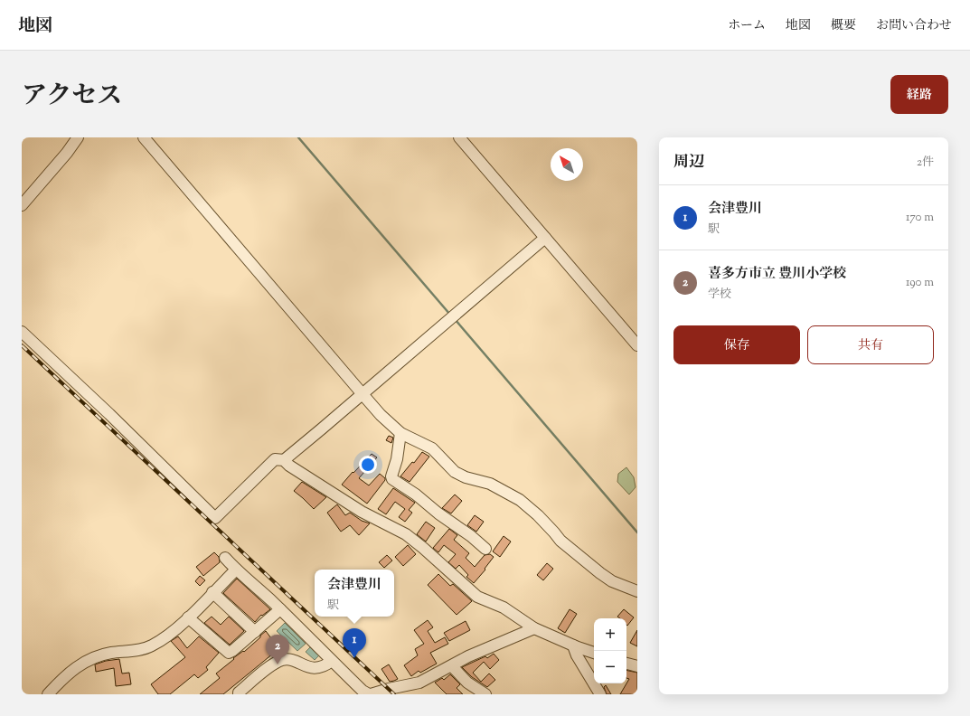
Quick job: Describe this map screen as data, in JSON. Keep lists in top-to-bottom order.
{
  "north": "top left",
  "page": {
    "header": "地図",
    "nav": [
      "ホーム",
      "地図",
      "概要",
      "お問い合わせ"
    ],
    "title": "アクセス",
    "buttons": [
      "経路",
      ["保存", "共有"]
    ],
    "heading": ["周辺", "2件"],
    "list": [
      {
        "mark": "1",
        "name": "会津豊川",
        "note": "駅",
        "value": "170 m"
      },
      {
        "mark": "2",
        "name": "喜多方市立 豊川小学校",
        "note": "学校",
        "value": "190 m"
      }
    ],
    "popup": ["会津豊川", "駅"],
    "map_buttons": ["+", "−"],
    "pins": ["1", "2"]
  }
}
